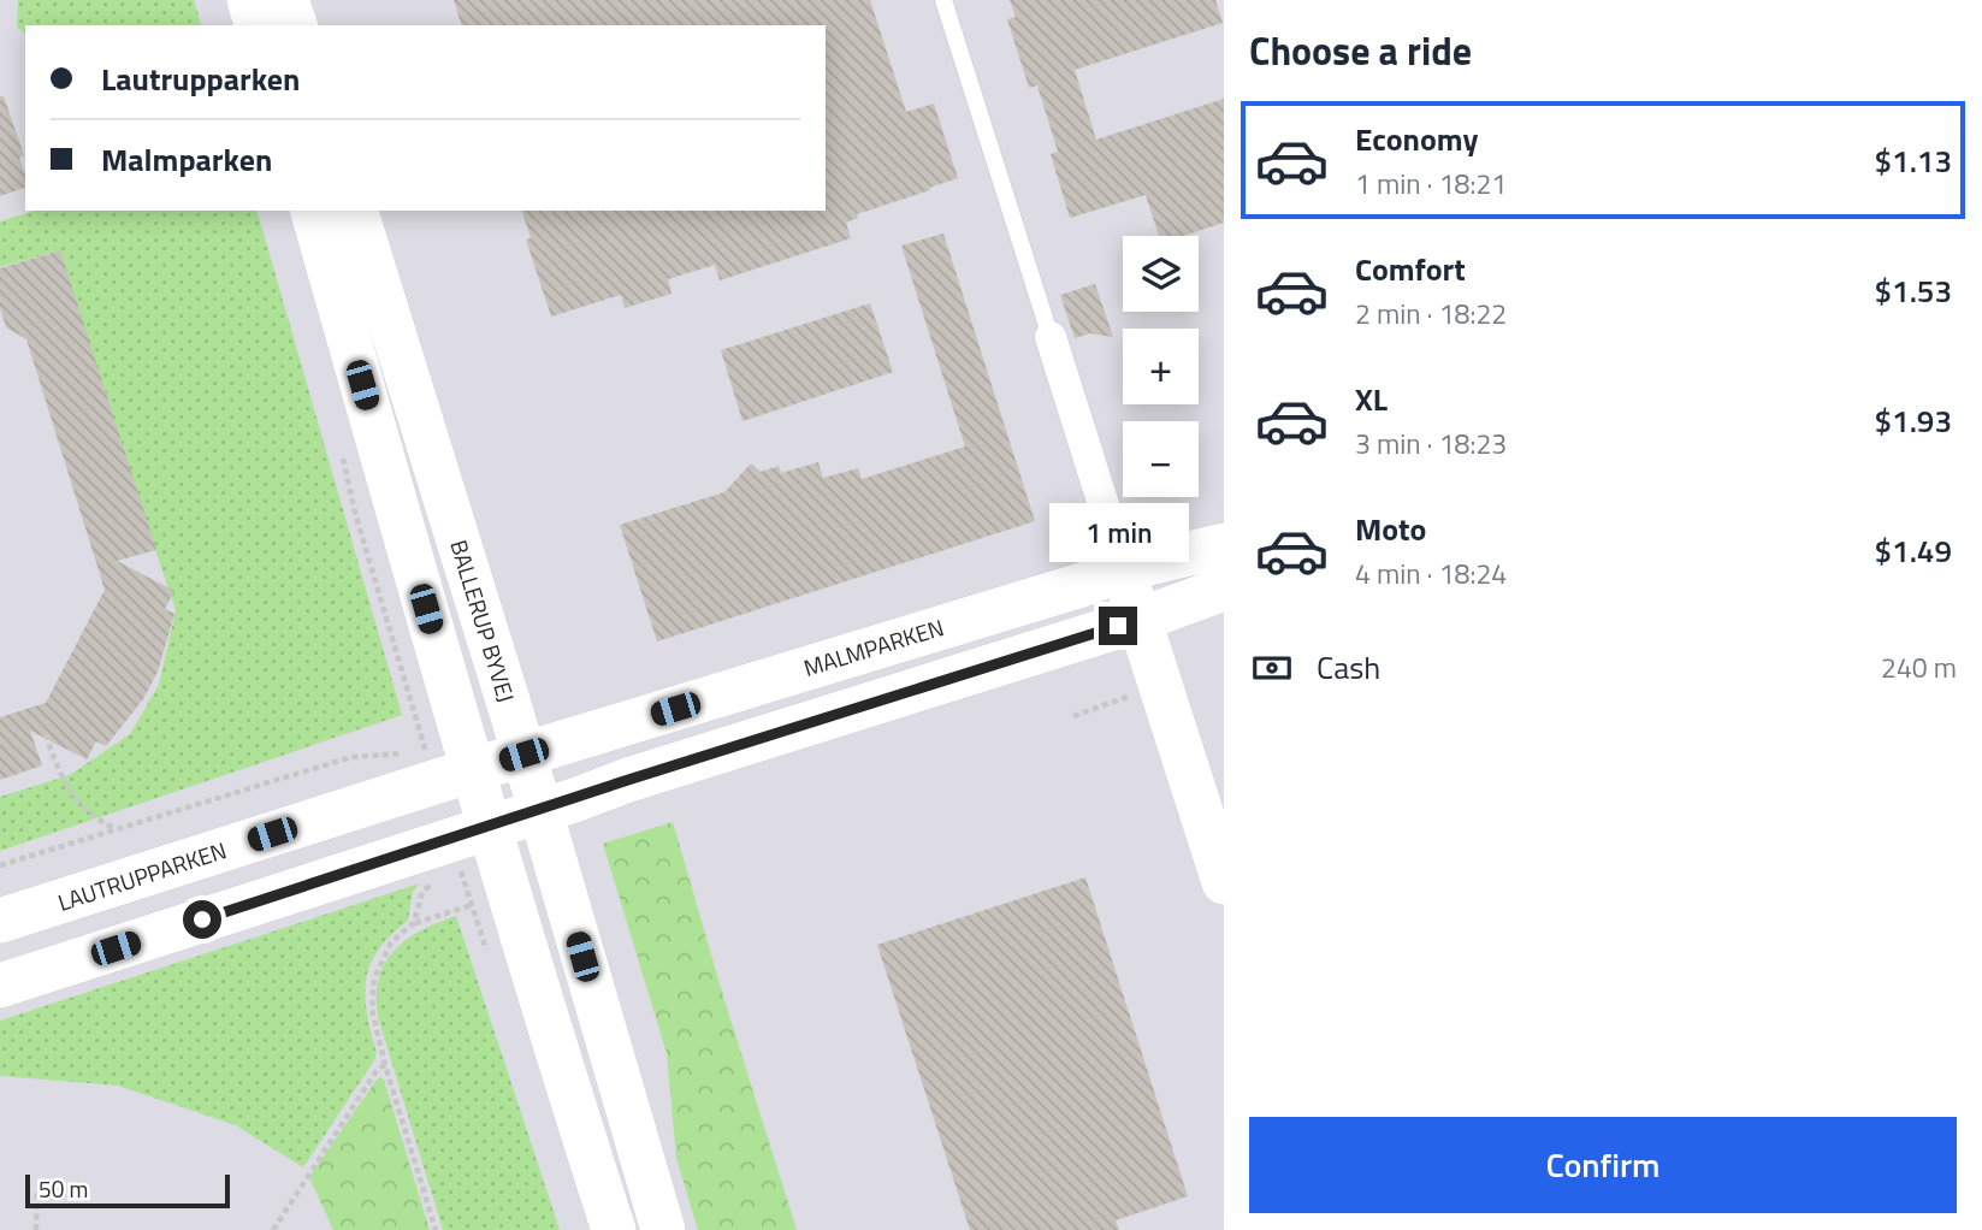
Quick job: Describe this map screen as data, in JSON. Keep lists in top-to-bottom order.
{
  "streets": {
    "street": ["BALLERUP BYVEJ", "MALMPARKEN", "LAUTRUPPARKEN"]
  },
  "crossings": [
    ["BALLERUP BYVEJ", "MALMPARKEN"],
    ["BALLERUP BYVEJ", "LAUTRUPPARKEN"],
    ["MALMPARKEN", "LAUTRUPPARKEN"]
  ],
  "scale_bar": "50 m",
  "page": {
    "heading": "Choose a ride",
    "banner": ["Lautrupparken", "Malmparken"],
    "list": [
      {
        "name": "Economy",
        "note": "1 min · 18:21",
        "value": "$1.13"
      },
      {
        "name": "Comfort",
        "note": "2 min · 18:22",
        "value": "$1.53"
      },
      {
        "name": "XL",
        "note": "3 min · 18:23",
        "value": "$1.93"
      },
      {
        "name": "Moto",
        "note": "4 min · 18:24",
        "value": "$1.49"
      }
    ],
    "map_buttons": ["+", "−"],
    "bubble": "1 min",
    "pay": ["Cash", "240 m"],
    "buttons": "Confirm",
    "scale": "50 m"
  }
}
